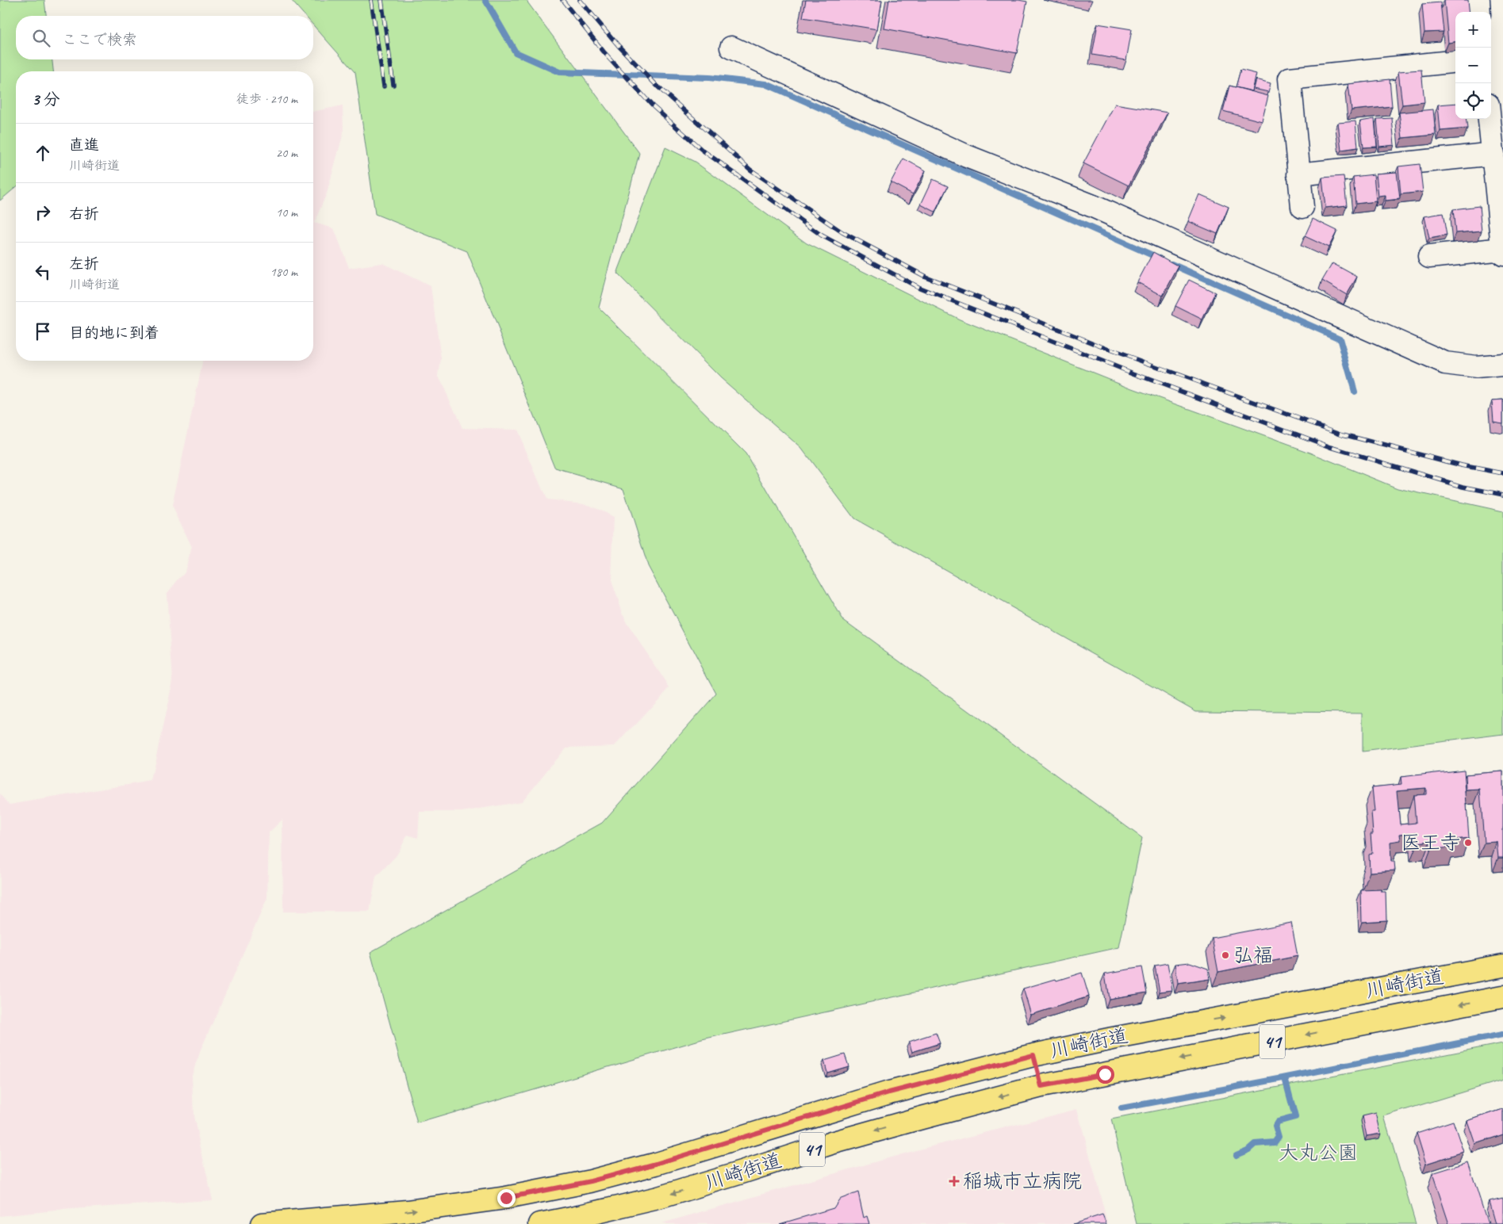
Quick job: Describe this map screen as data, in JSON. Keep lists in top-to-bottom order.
{
  "streets": {
    "main road": ["川崎街道", "41"]
  },
  "parks": ["大丸公園"],
  "places": {
    "other": ["医王寺", "弘福"],
    "health": ["稲城市立病院"]
  },
  "page": {
    "map_buttons": ["+", "−"],
    "search": "ここで検索",
    "heading": ["3 分", "徒歩 · 210 m"],
    "list": [
      ["直進", "川崎街道", "20 m"],
      ["右折", "10 m"],
      ["左折", "川崎街道", "180 m"],
      "目的地に到着"
    ]
  }
}
